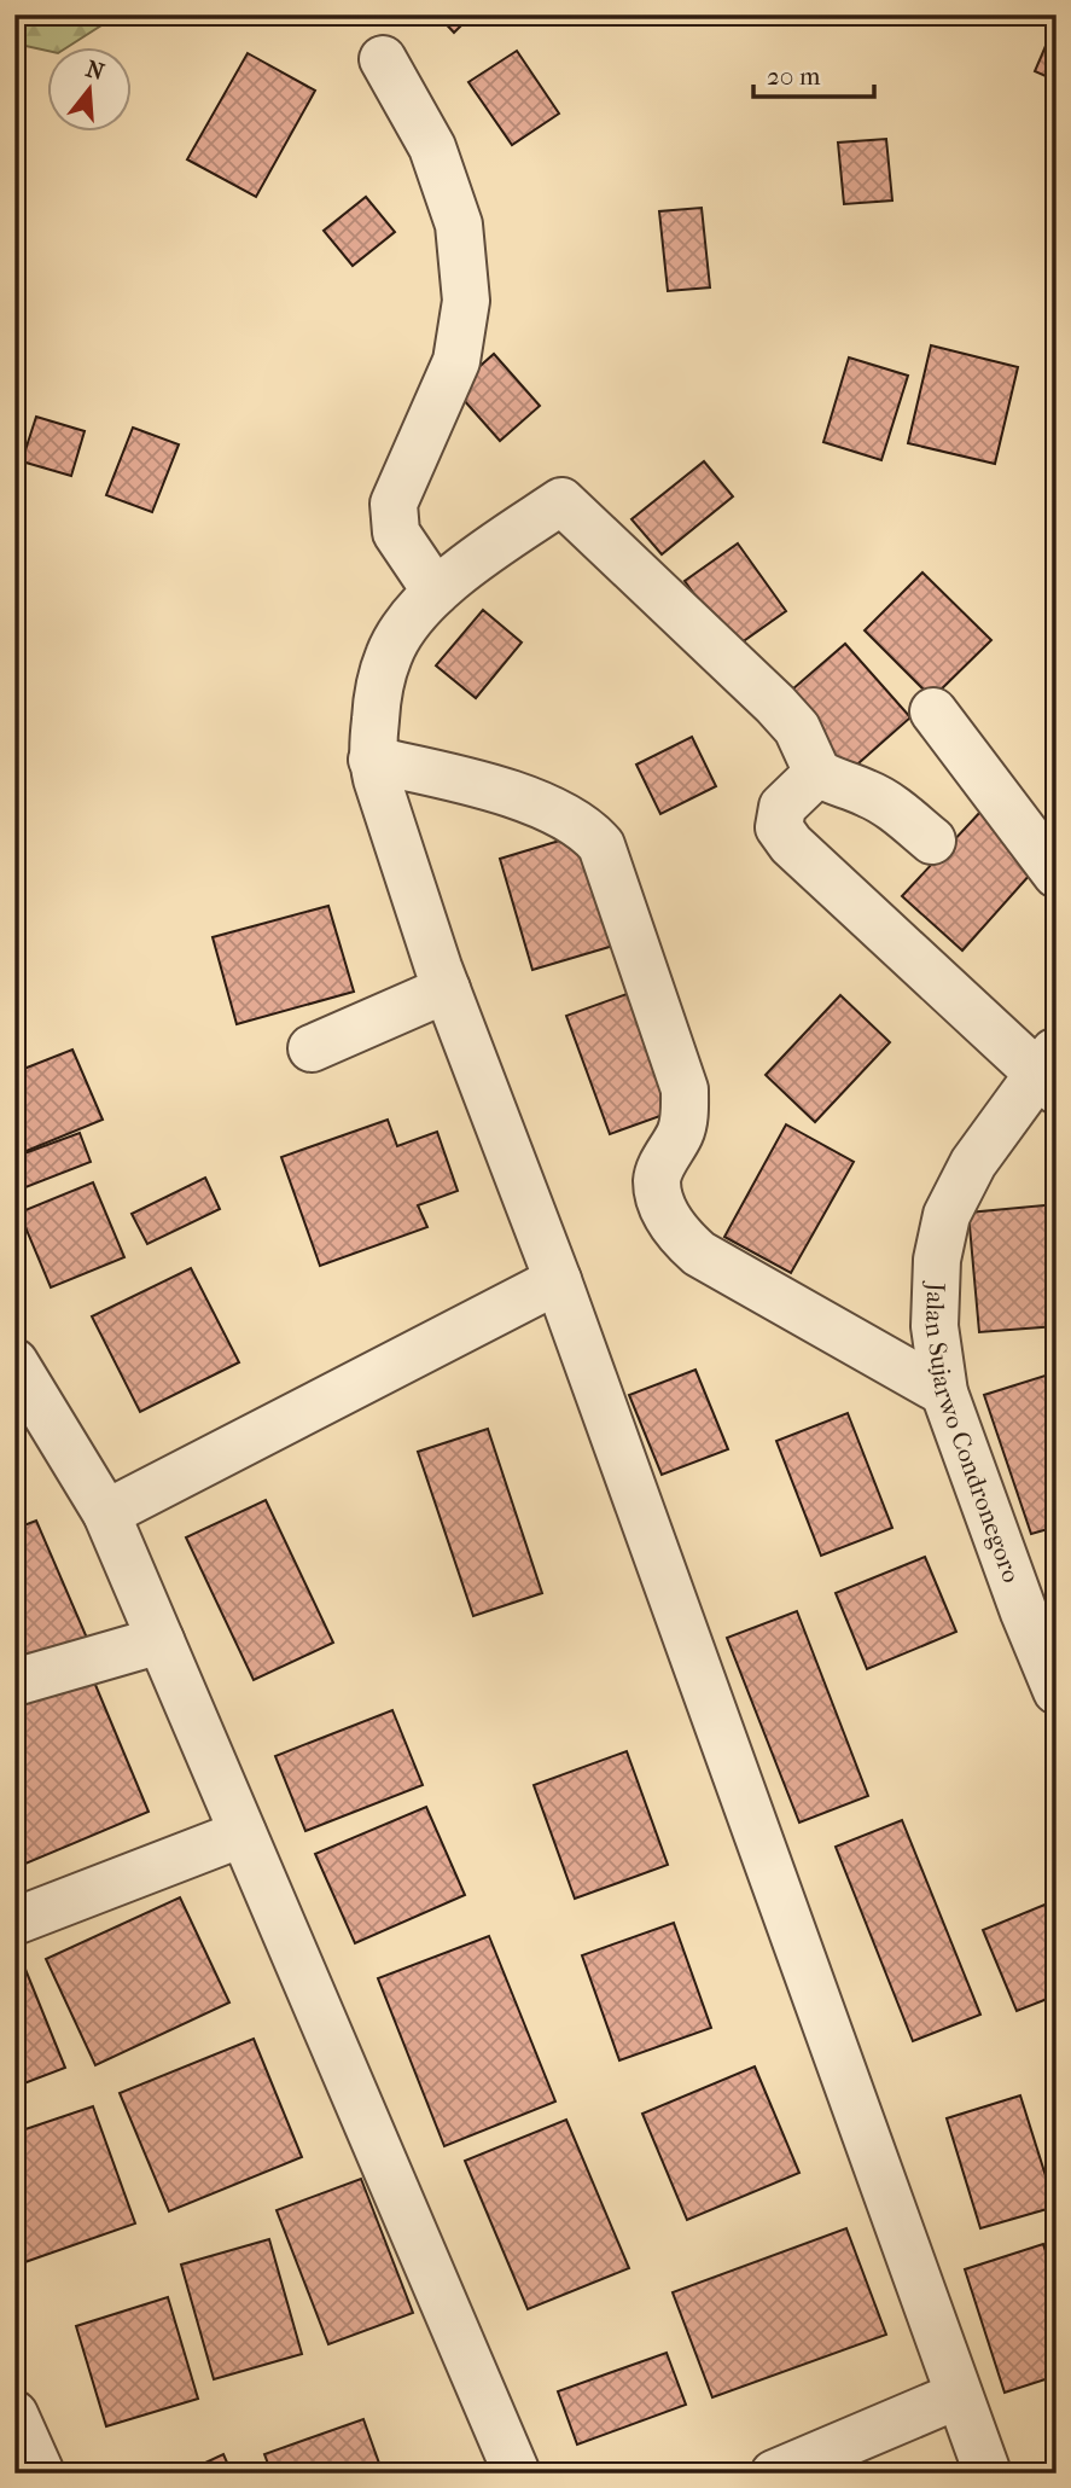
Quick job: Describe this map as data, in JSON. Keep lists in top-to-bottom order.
{
  "streets": {
    "street": ["Jalan Sujarwo Condronegoro"]
  },
  "scale_bar": "20 m",
  "north": "top"
}
